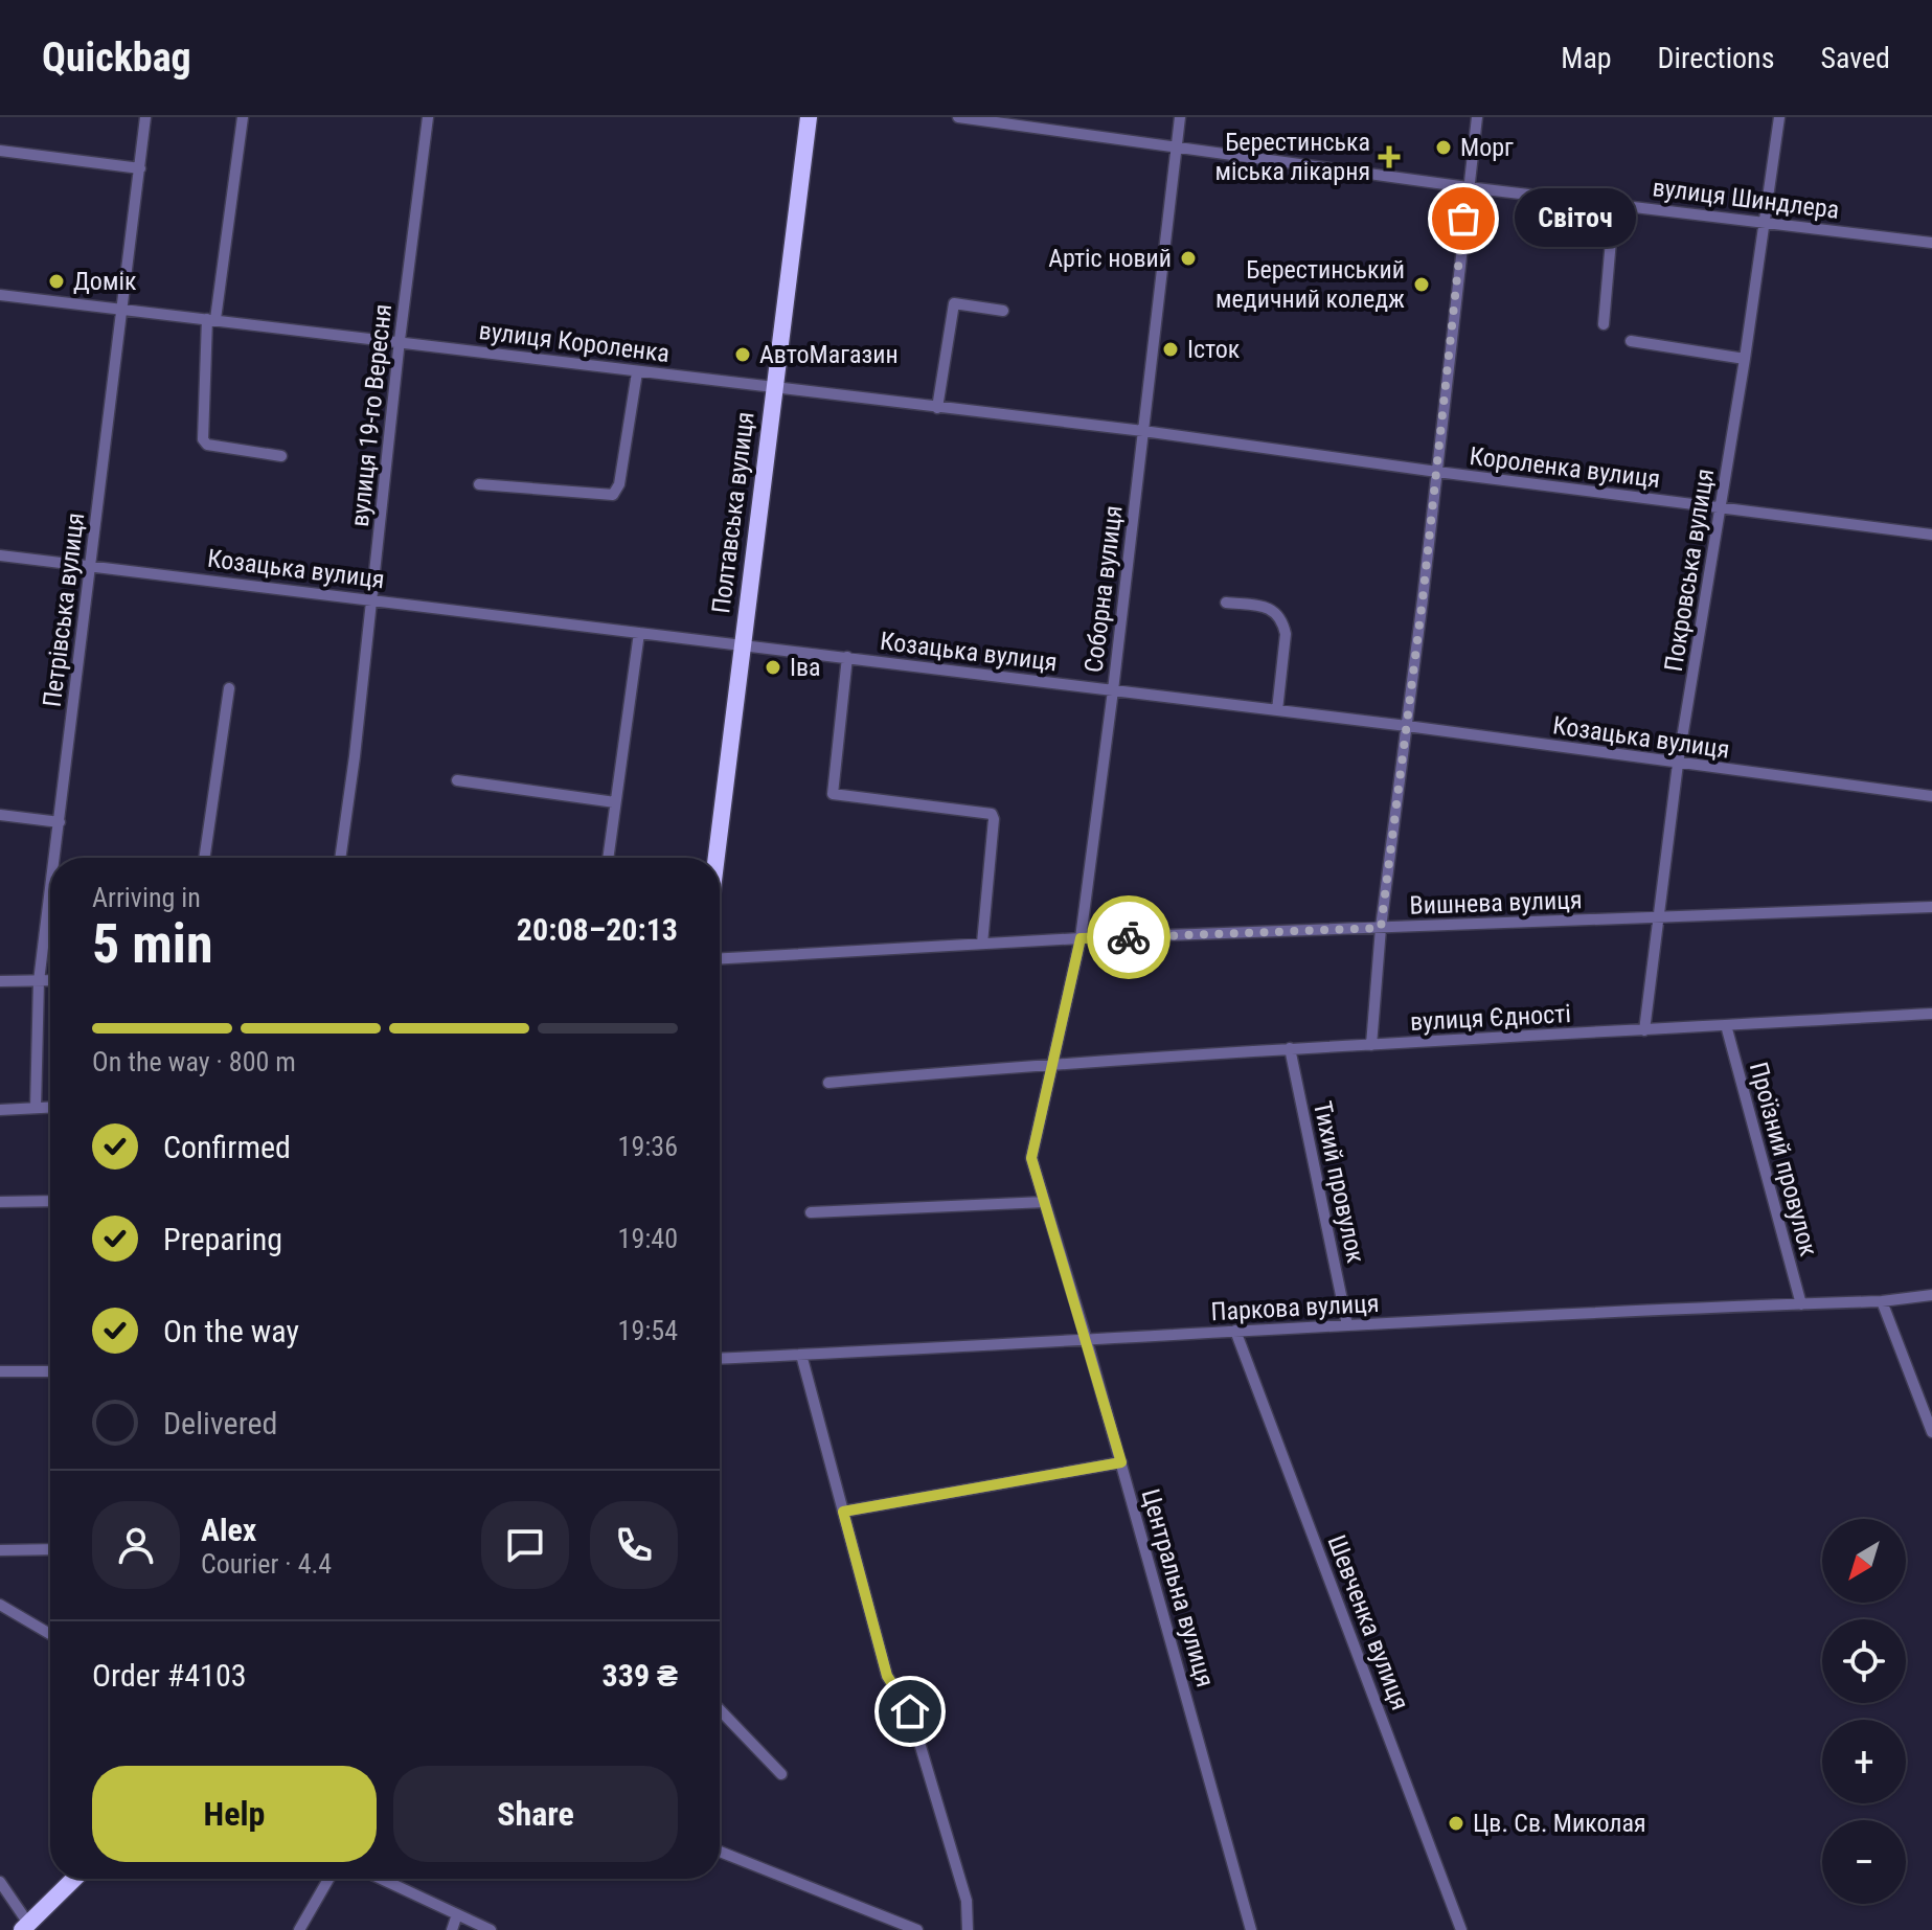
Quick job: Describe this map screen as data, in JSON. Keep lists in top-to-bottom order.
{
  "streets": {
    "highway": ["Полтавська вулиця"],
    "street": [
      "вулиця Шиндлера",
      "вулиця Короленка",
      "вулиця 19-го Вересня",
      "Короленка вулиця",
      "Козацька вулиця",
      "Покровська вулиця",
      "Соборна вулиця",
      "Петрівська вулиця",
      "Вишнева вулиця",
      "вулиця Єдності",
      "Проїзний провулок",
      "Тихий провулок",
      "Паркова вулиця",
      "Центральна вулиця",
      "Шевченка вулиця"
    ]
  },
  "crossings": [
    ["вулиця Шиндлера", "Покровська вулиця"],
    ["вулиця Шиндлера", "Соборна вулиця"],
    ["вулиця Короленка", "вулиця 19-го Вересня"],
    ["вулиця Короленка", "Короленка вулиця"],
    ["вулиця Короленка", "Полтавська вулиця"],
    ["вулиця Короленка", "Соборна вулиця"],
    ["вулиця Короленка", "Петрівська вулиця"],
    ["вулиця 19-го Вересня", "Козацька вулиця"],
    ["Короленка вулиця", "Покровська вулиця"],
    ["Короленка вулиця", "Соборна вулиця"],
    ["Полтавська вулиця", "Козацька вулиця"],
    ["Козацька вулиця", "Покровська вулиця"],
    ["Козацька вулиця", "Соборна вулиця"],
    ["Козацька вулиця", "Петрівська вулиця"],
    ["Покровська вулиця", "Вишнева вулиця"],
    ["Покровська вулиця", "вулиця Єдності"],
    ["Соборна вулиця", "Вишнева вулиця"],
    ["Соборна вулиця", "вулиця Єдності"],
    ["Соборна вулиця", "Центральна вулиця"],
    ["вулиця Єдності", "Проїзний провулок"],
    ["вулиця Єдності", "Тихий провулок"],
    ["вулиця Єдності", "Центральна вулиця"],
    ["Проїзний провулок", "Паркова вулиця"],
    ["Тихий провулок", "Паркова вулиця"],
    ["Паркова вулиця", "Центральна вулиця"],
    ["Паркова вулиця", "Шевченка вулиця"]
  ],
  "places": {
    "other": [
      "Морг",
      "Світоч",
      "Артіс новий",
      "Домік",
      "Берестинський медичний коледж",
      "Істок",
      "АвтоМагазин",
      "Іва",
      "Цв. Св. Миколая"
    ],
    "health": ["Берестинська міська лікарня"]
  },
  "north": "bottom left",
  "page": {
    "header": "Quickbag",
    "nav": ["Map", "Directions", "Saved"],
    "bubble": "Світоч",
    "heading": ["5 min", "Arriving in", "20:08–20:13"],
    "panel": [
      "Alex",
      "Courier · 4.4",
      "Order #4103",
      "339 ₴"
    ],
    "bar": "On the way · 800 m",
    "list": [
      ["Confirmed", "19:36"],
      ["Preparing", "19:40"],
      ["On the way", "19:54"],
      "Delivered"
    ],
    "map_buttons": ["+", "−"],
    "buttons": ["Help", "Share"]
  }
}
